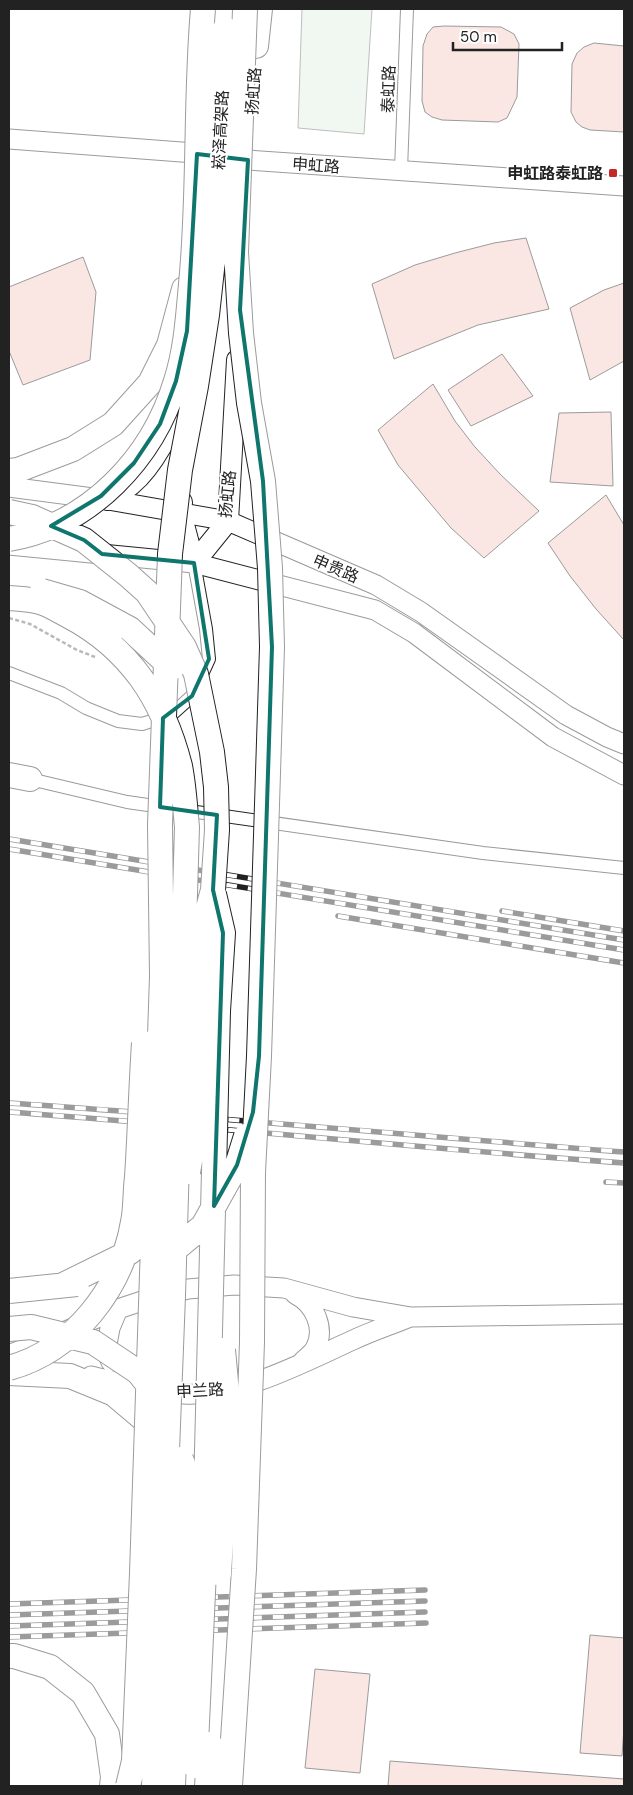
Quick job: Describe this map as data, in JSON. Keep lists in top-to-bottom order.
{
  "streets": {
    "highway": ["崧泽高架路"],
    "main road": ["扬虹路"],
    "street": [
      "泰虹路",
      "申虹路",
      "申贵路",
      "申兰路"
    ]
  },
  "crossings": [
    ["泰虹路", "申虹路"],
    ["扬虹路", "崧泽高架路"],
    ["扬虹路", "申虹路"],
    ["扬虹路", "申贵路"]
  ],
  "places": {
    "transit": ["申虹路泰虹路"]
  },
  "scale_bar": "50 m"
}
